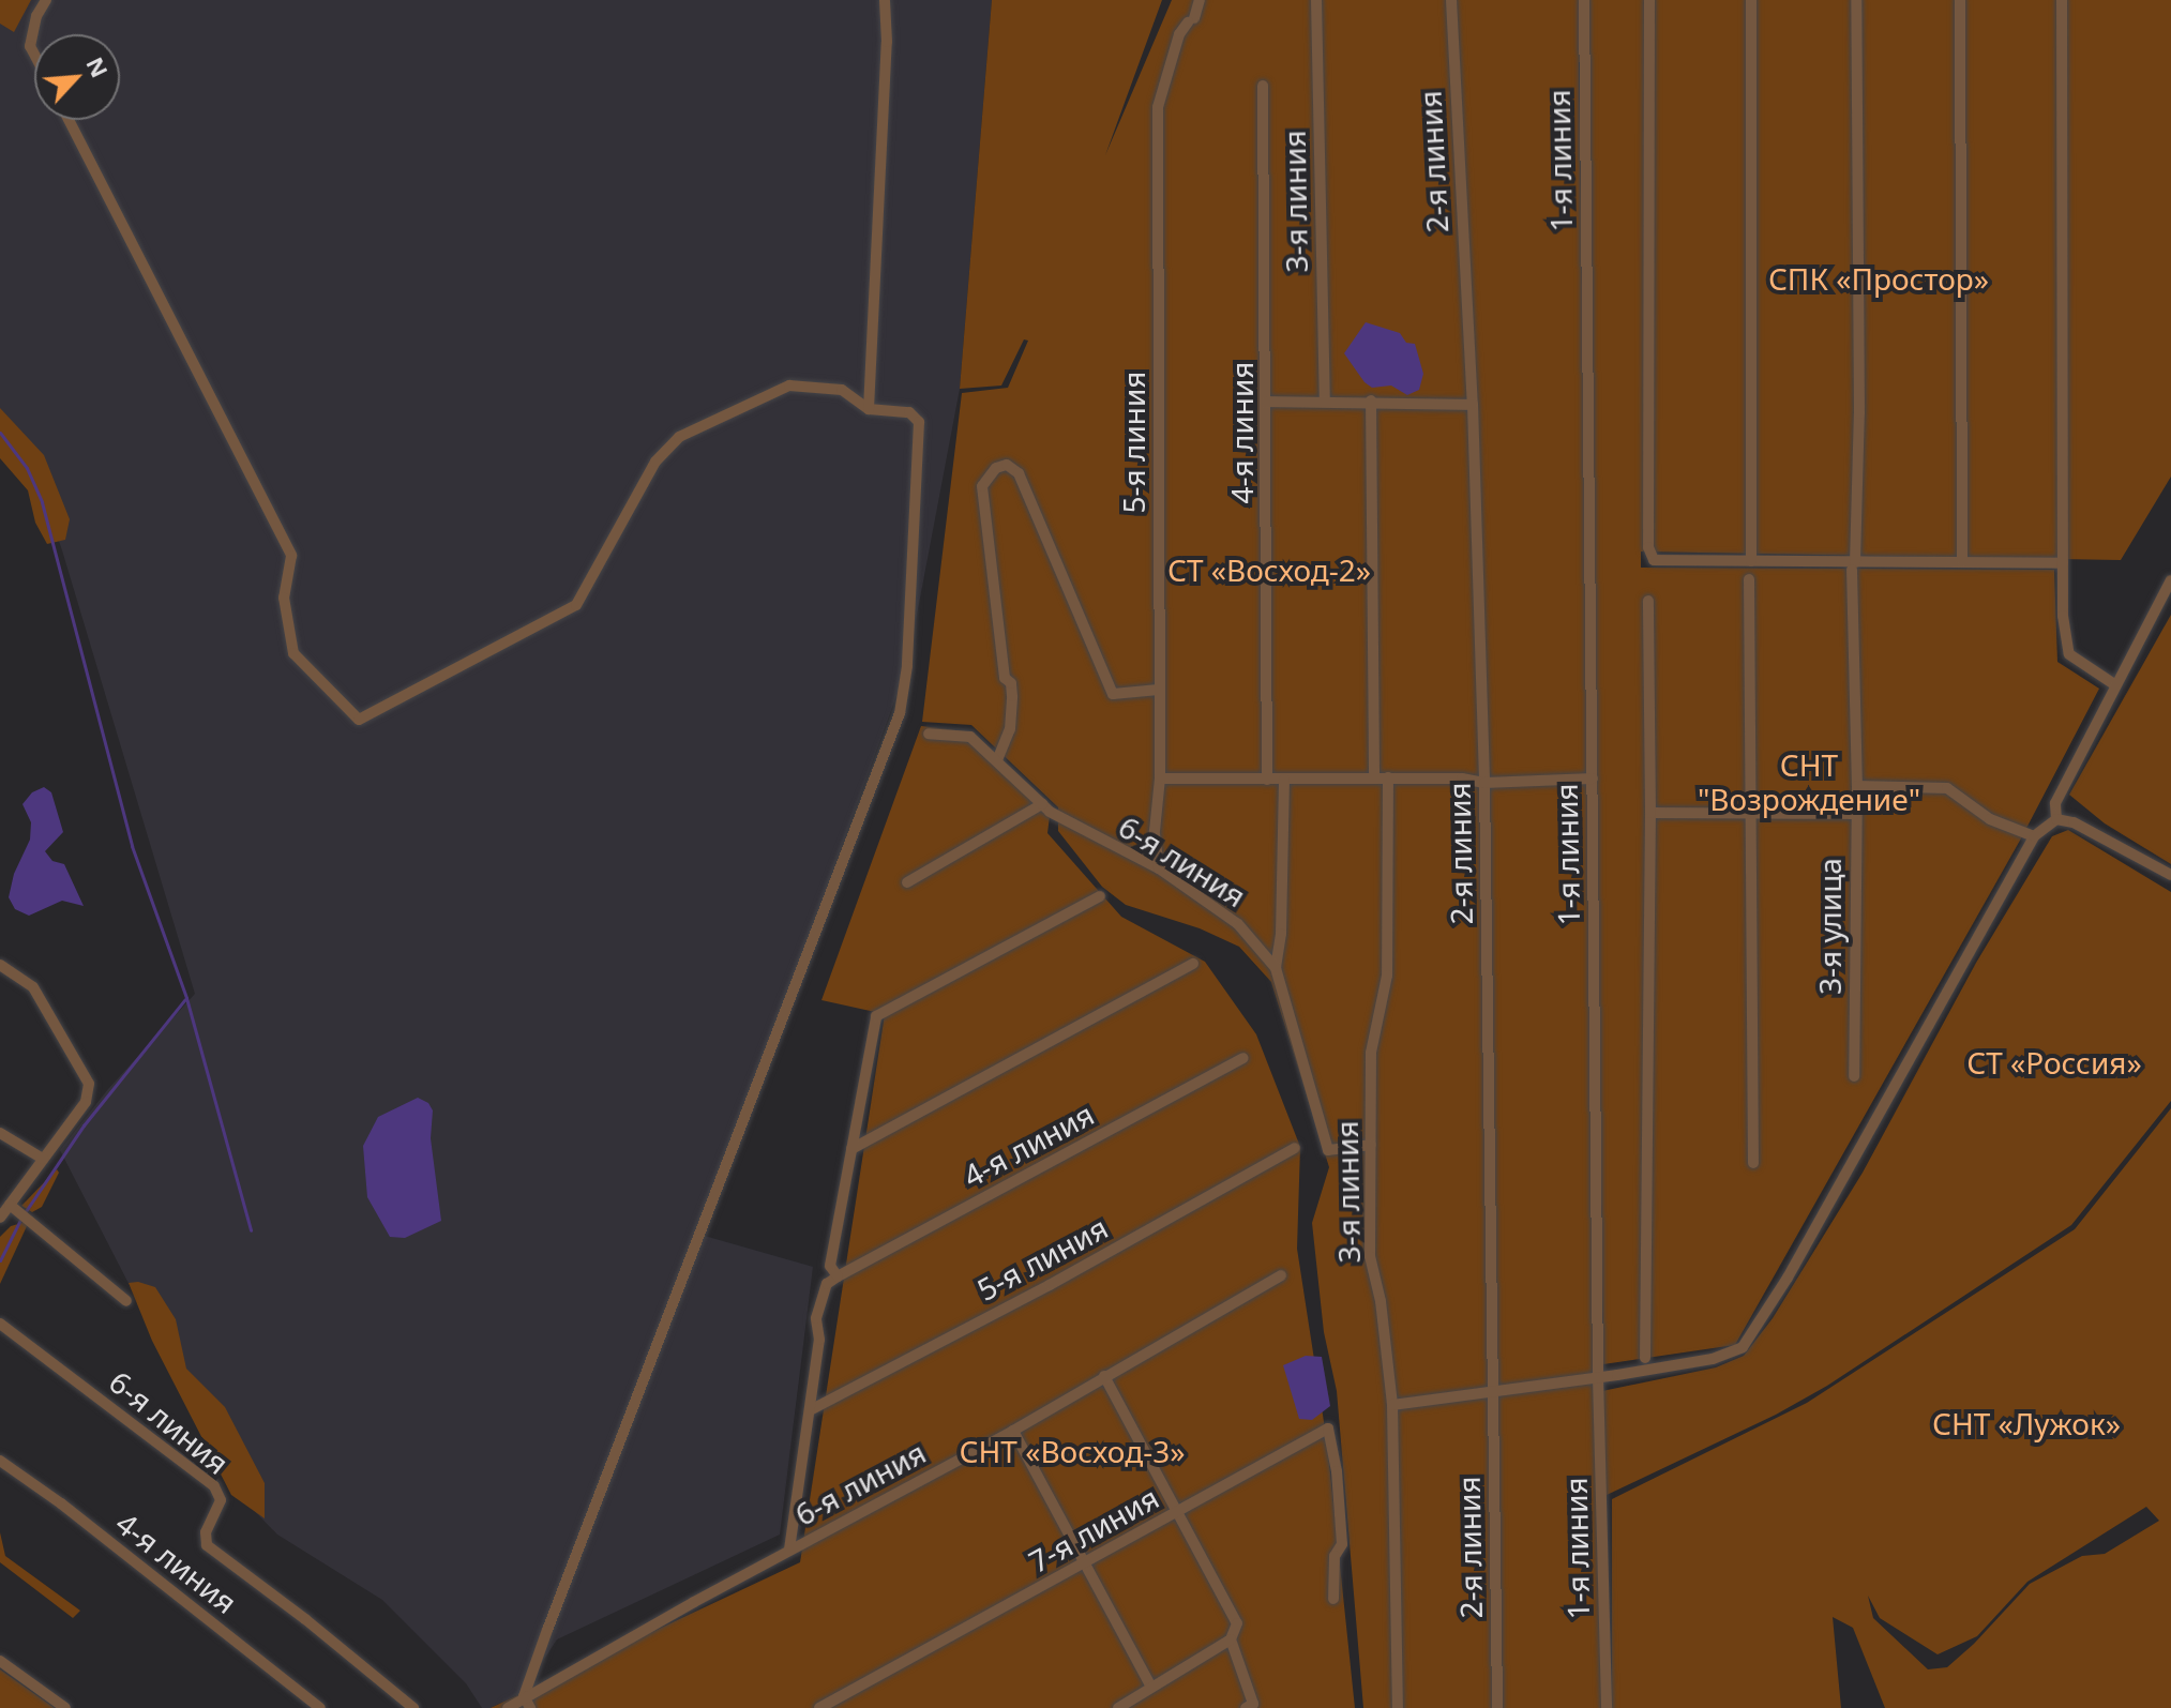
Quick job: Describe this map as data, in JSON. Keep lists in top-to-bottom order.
{
  "streets": {
    "street": [
      "1-я линия",
      "2-я линия",
      "3-я линия",
      "4-я линия",
      "5-я линия",
      "6-я линия",
      "3-я улица",
      "7-я линия"
    ]
  },
  "crossings": [
    ["5-я линия", "6-я линия"]
  ],
  "parks": [
    "СПК «Простор»",
    "СТ «Восход-2»",
    "СНТ \"Возрождение\"",
    "СТ «Россия»",
    "СНТ «Лужок»",
    "СНТ «Восход-3»"
  ],
  "north": "top right"
}
